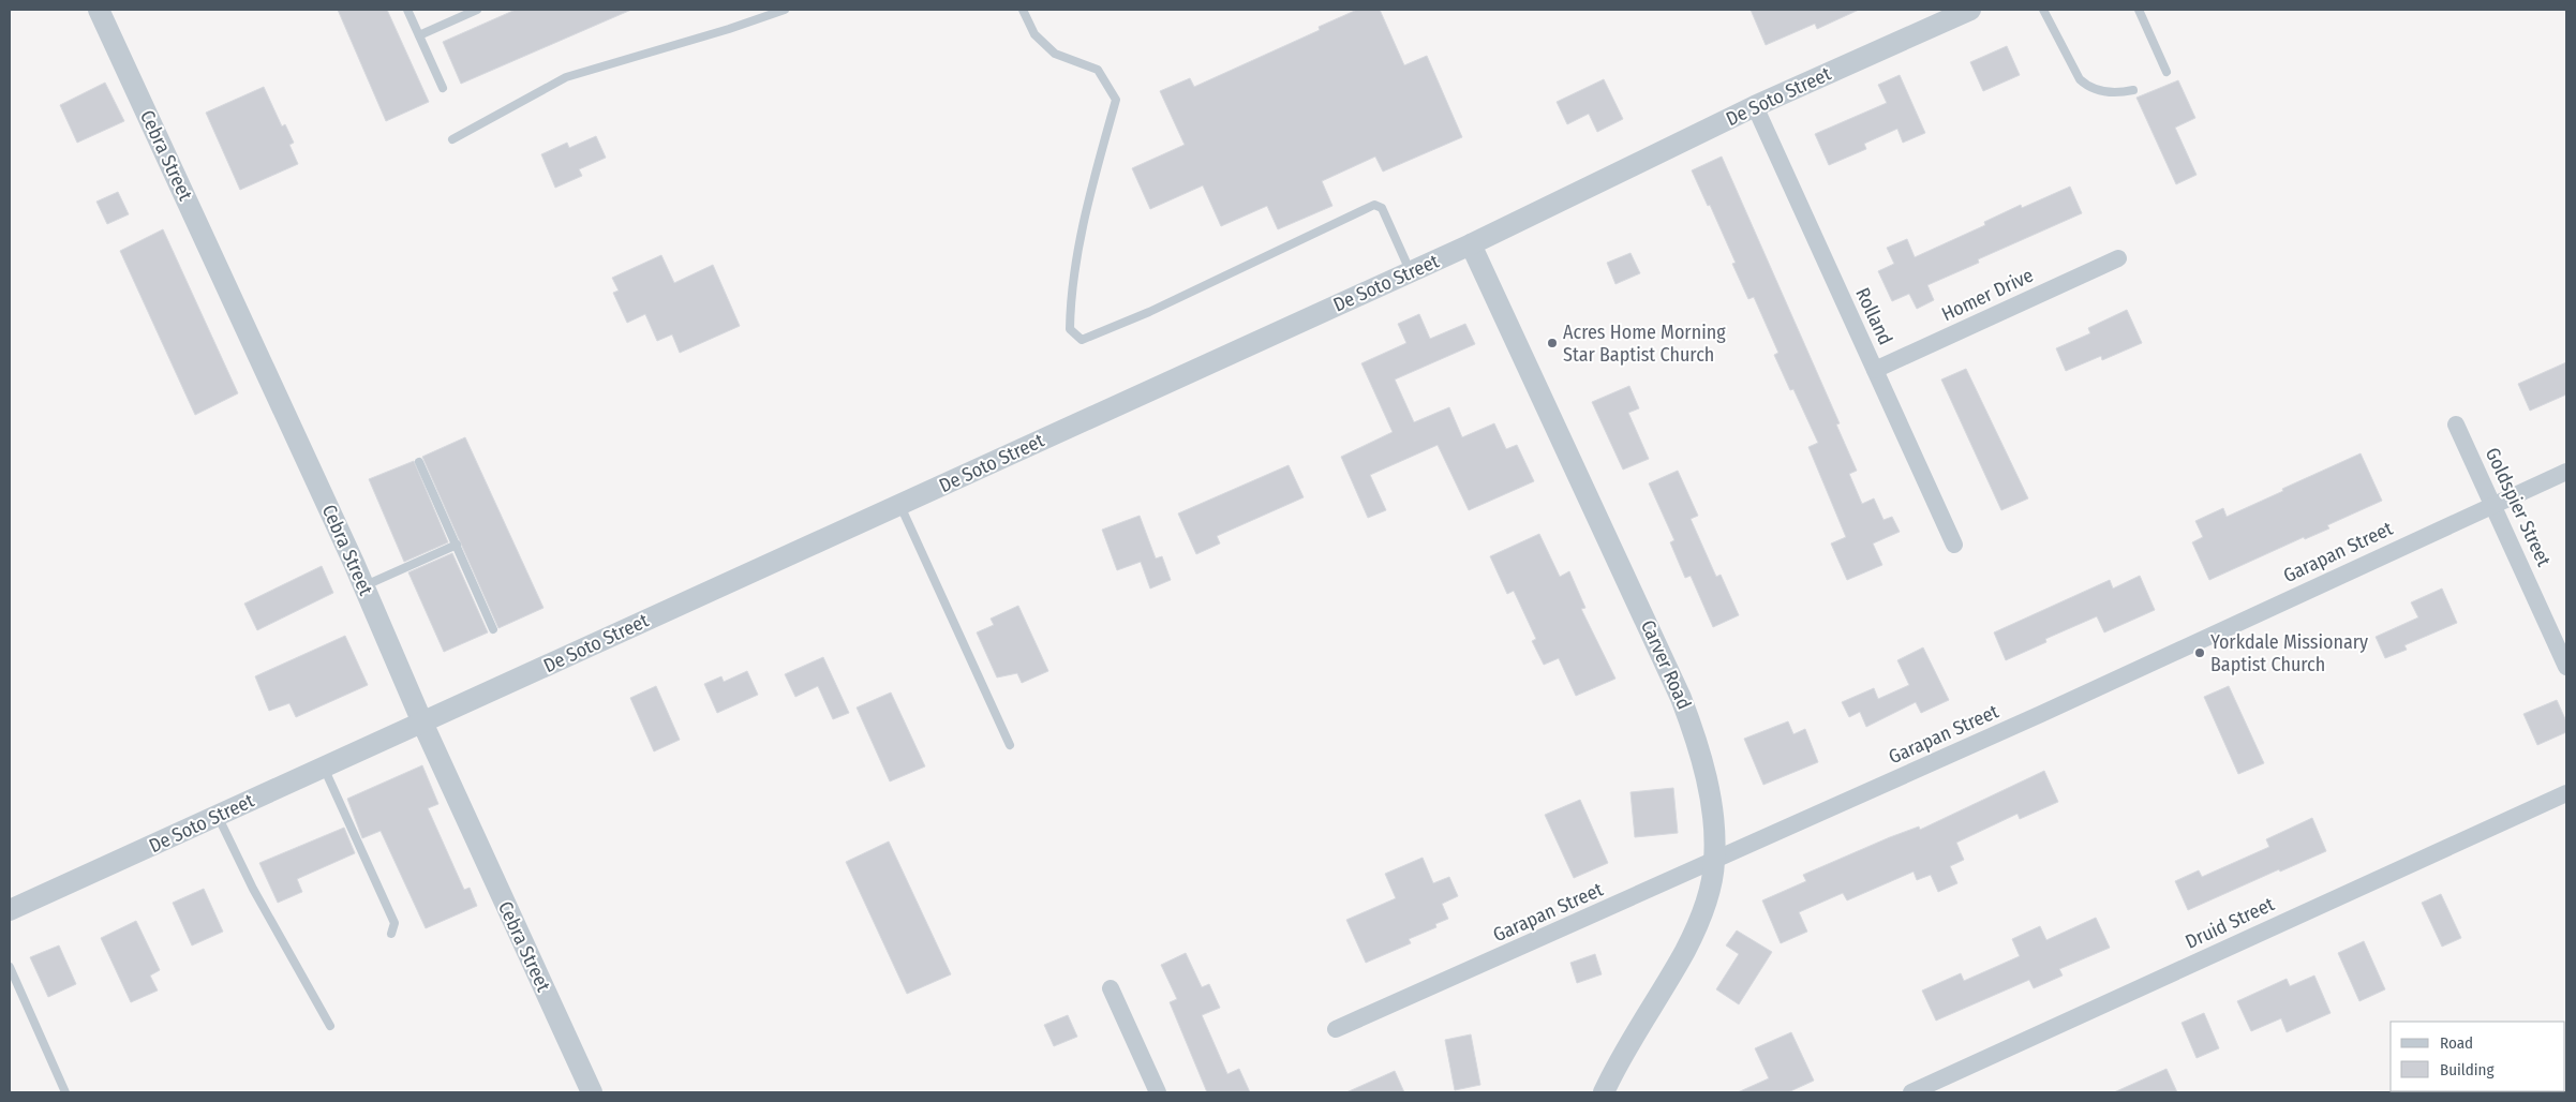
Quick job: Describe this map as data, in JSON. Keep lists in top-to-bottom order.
{
  "streets": {
    "street": [
      "De Soto Street",
      "Cebra Street",
      "Homer Drive",
      "Rolland",
      "Goldspier Street",
      "Garapan Street",
      "Carver Road",
      "Druid Street"
    ]
  },
  "crossings": [
    ["De Soto Street", "Cebra Street"],
    ["De Soto Street", "Rolland"],
    ["De Soto Street", "Carver Road"],
    ["Homer Drive", "Rolland"],
    ["Goldspier Street", "Garapan Street"],
    ["Garapan Street", "Carver Road"]
  ],
  "places": ["Acres Home Morning Star Baptist Church", "Yorkdale Missionary Baptist Church"],
  "legend": ["Road", "Building"]
}
